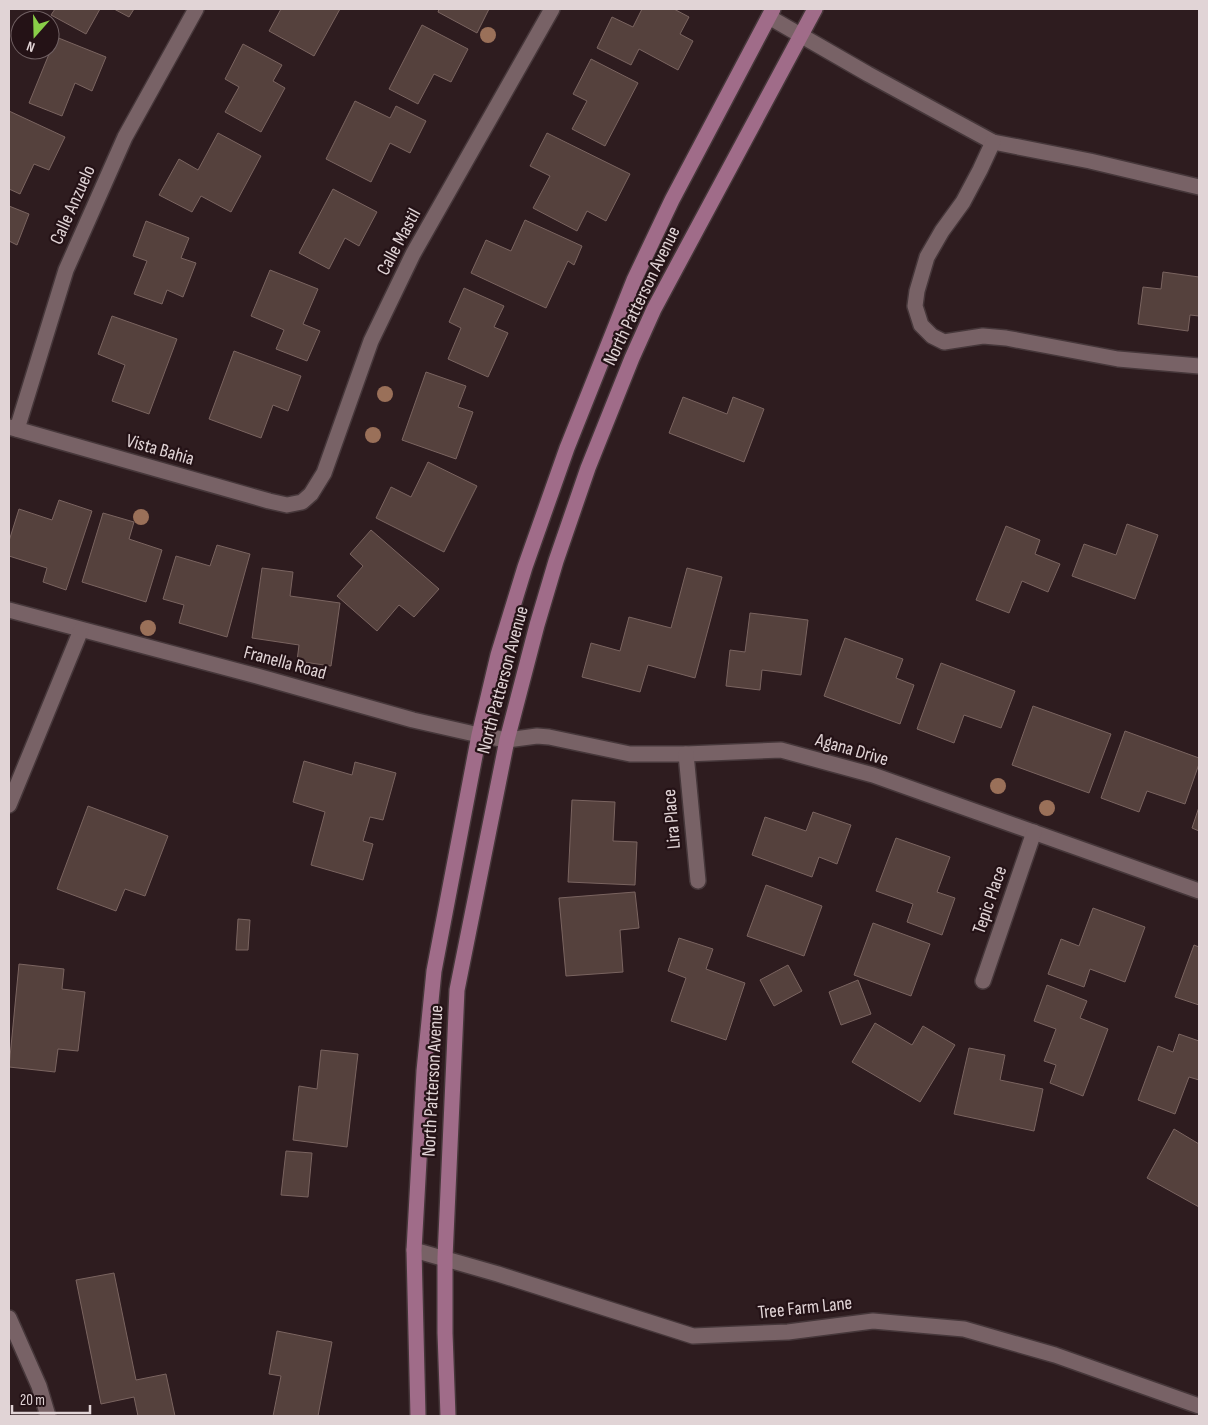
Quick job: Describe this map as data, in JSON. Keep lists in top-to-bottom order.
{
  "streets": {
    "main road": ["North Patterson Avenue"],
    "street": [
      "Calle Anzuelo",
      "Calle Mastil",
      "Vista Bahia",
      "Franella Road",
      "Agana Drive",
      "Lira Place",
      "Tepic Place",
      "Tree Farm Lane"
    ]
  },
  "crossings": [
    ["Calle Anzuelo", "Vista Bahia"],
    ["Calle Mastil", "Vista Bahia"],
    ["North Patterson Avenue", "Franella Road"],
    ["North Patterson Avenue", "Agana Drive"],
    ["North Patterson Avenue", "Tree Farm Lane"],
    ["Franella Road", "Agana Drive"],
    ["Agana Drive", "Lira Place"],
    ["Agana Drive", "Tepic Place"]
  ],
  "scale_bar": "20 m",
  "north": "bottom"
}
